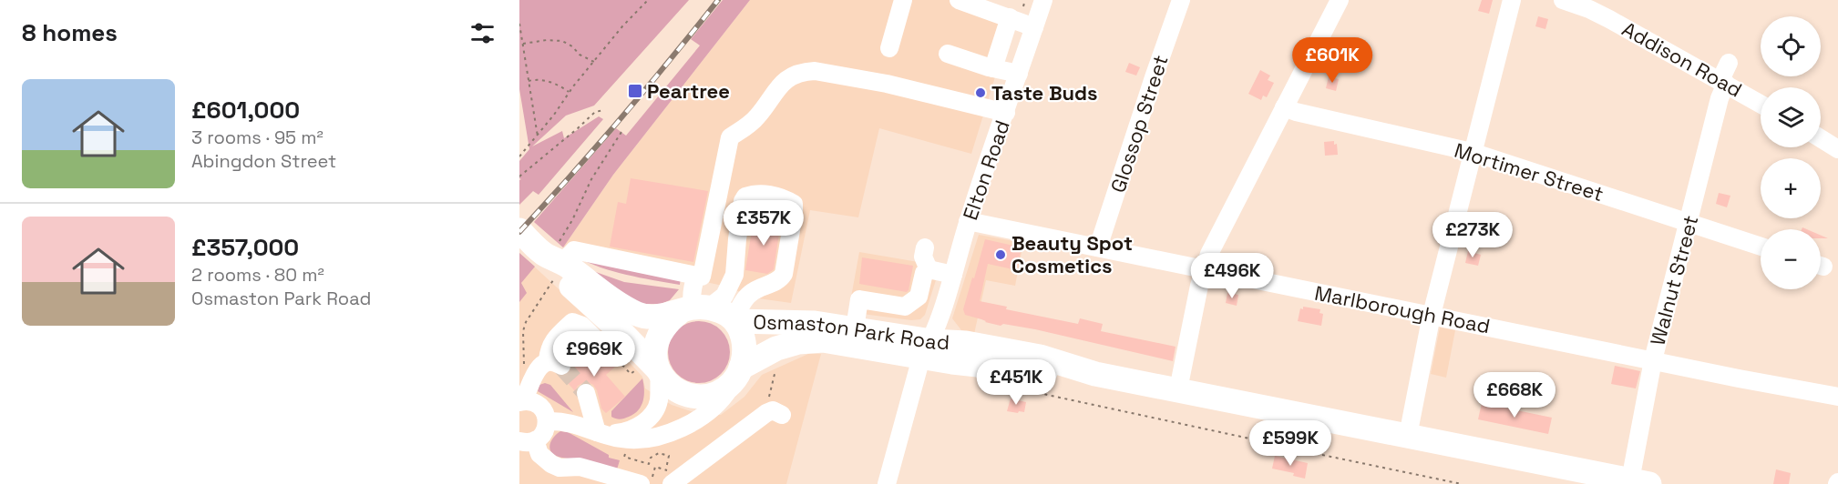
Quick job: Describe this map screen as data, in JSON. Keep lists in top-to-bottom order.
{
  "streets": {
    "highway": ["Osmaston Park Road"],
    "street": [
      "Addison Road",
      "Glossop Street",
      "Elton Road",
      "Mortimer Street",
      "Walnut Street",
      "Marlborough Road"
    ]
  },
  "crossings": [
    ["Addison Road", "Walnut Street"],
    ["Glossop Street", "Marlborough Road"],
    ["Elton Road", "Marlborough Road"],
    ["Elton Road", "Osmaston Park Road"],
    ["Mortimer Street", "Walnut Street"],
    ["Walnut Street", "Marlborough Road"],
    ["Walnut Street", "Osmaston Park Road"]
  ],
  "places": {
    "transit": ["Peartree"],
    "other": ["Taste Buds", "Beauty Spot Cosmetics"]
  },
  "page": {
    "heading": "8 homes",
    "map_buttons": ["+", "−"],
    "price": [
      "£601K",
      "£357K",
      "£273K",
      "£496K",
      "£969K",
      "£451K",
      "£668K",
      "£599K"
    ],
    "list": [
      {
        "name": "£601,000",
        "note": "3 rooms · 95 m² · Abingdon Street"
      },
      {
        "name": "£357,000",
        "note": "2 rooms · 80 m² · Osmaston Park Road"
      }
    ]
  }
}
